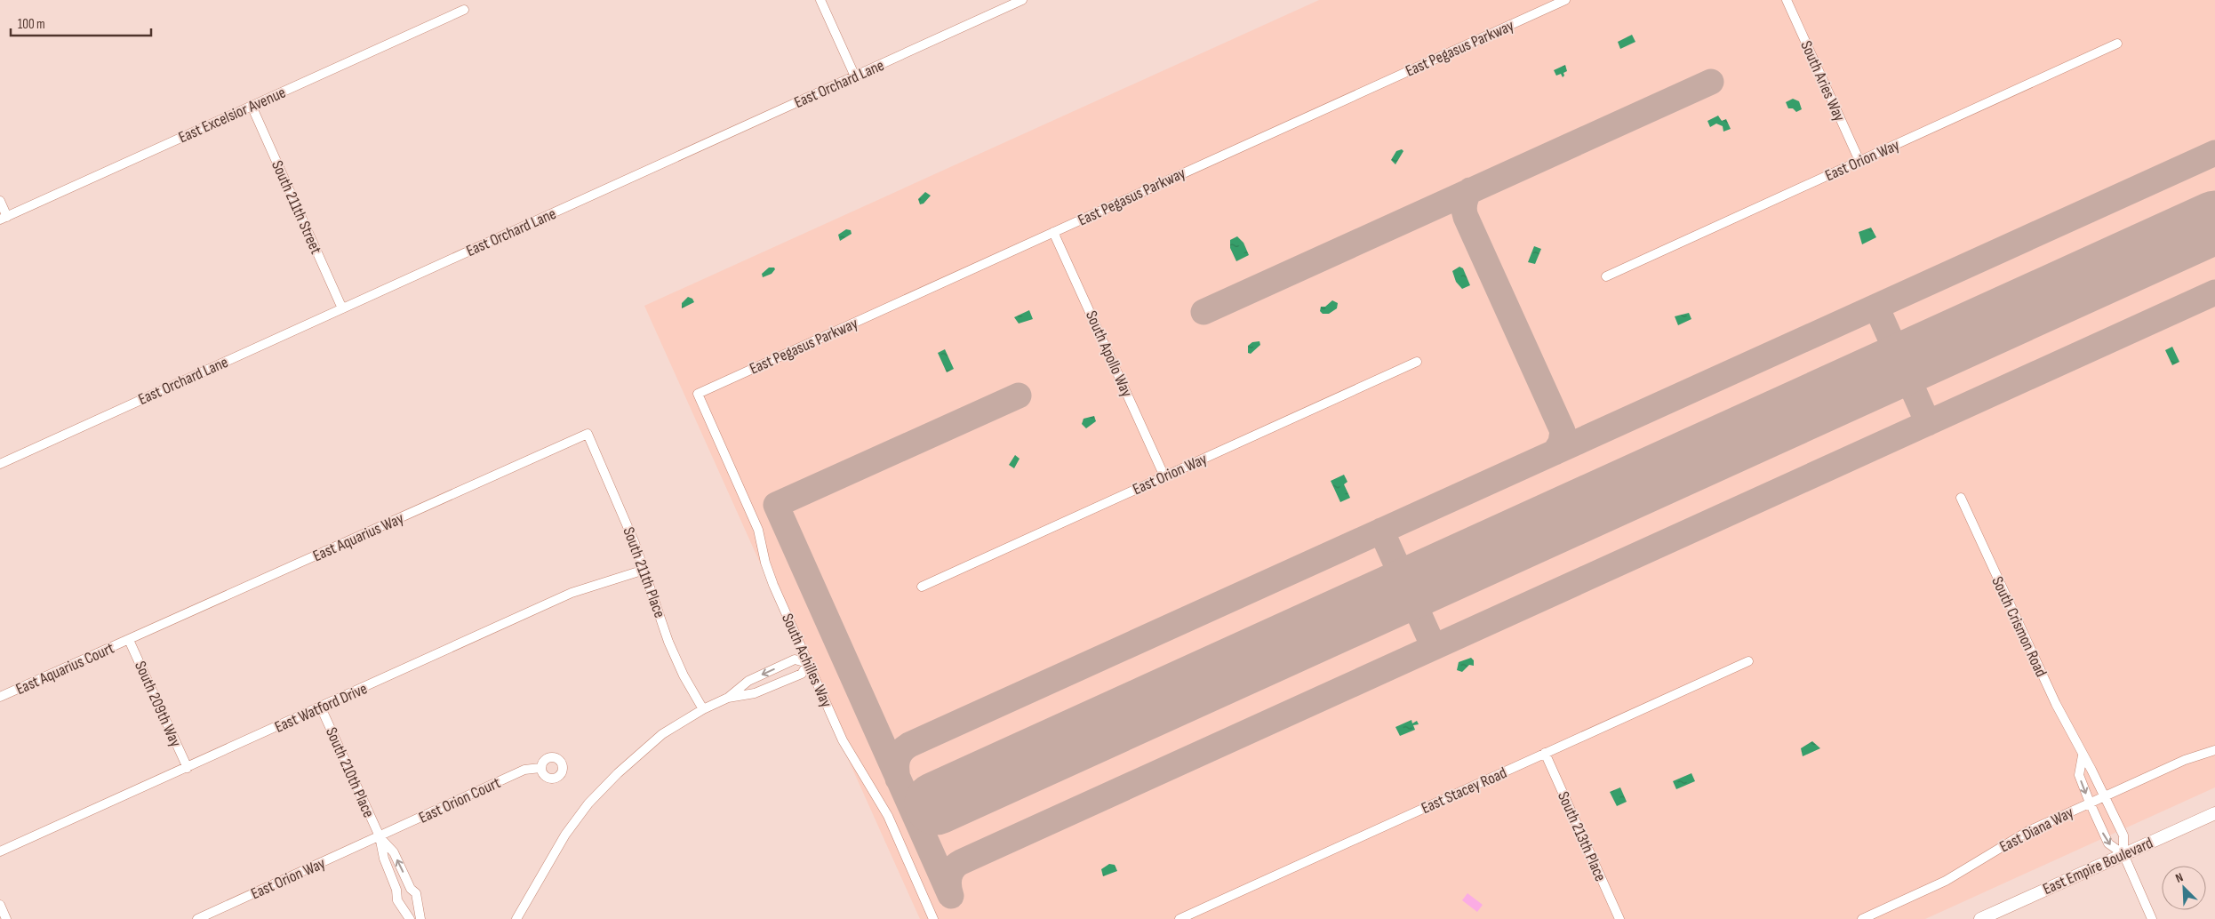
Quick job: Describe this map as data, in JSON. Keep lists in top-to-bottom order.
{
  "streets": {
    "street": [
      "East Pegasus Parkway",
      "South Aries Way",
      "East Orchard Lane",
      "East Excelsior Avenue",
      "East Orion Way",
      "South 211th Street",
      "South Apollo Way",
      "East Aquarius Way",
      "South 211th Place",
      "South Crismon Road",
      "South Achilles Way",
      "East Aquarius Court",
      "South 209th Way",
      "East Watford Drive",
      "South 210th Place",
      "East Stacey Road",
      "East Orion Court",
      "East Diana Way",
      "South 213th Place",
      "East Empire Boulevard"
    ]
  },
  "crossings": [
    ["East Pegasus Parkway", "South Apollo Way"],
    ["East Pegasus Parkway", "South Achilles Way"],
    ["South Aries Way", "East Orion Way"],
    ["East Orchard Lane", "South 211th Street"],
    ["East Excelsior Avenue", "South 211th Street"],
    ["East Orion Way", "South Apollo Way"],
    ["East Orion Way", "South 210th Place"],
    ["East Orion Way", "East Orion Court"],
    ["East Aquarius Way", "South 211th Place"],
    ["East Aquarius Way", "East Aquarius Court"],
    ["East Aquarius Way", "South 209th Way"],
    ["South 211th Place", "East Watford Drive"],
    ["South Crismon Road", "East Diana Way"],
    ["South Crismon Road", "East Empire Boulevard"],
    ["East Aquarius Court", "South 209th Way"],
    ["South 209th Way", "East Watford Drive"],
    ["East Watford Drive", "South 210th Place"],
    ["South 210th Place", "East Orion Court"],
    ["East Stacey Road", "South 213th Place"]
  ],
  "scale_bar": "100 m",
  "north": "top left"
}
